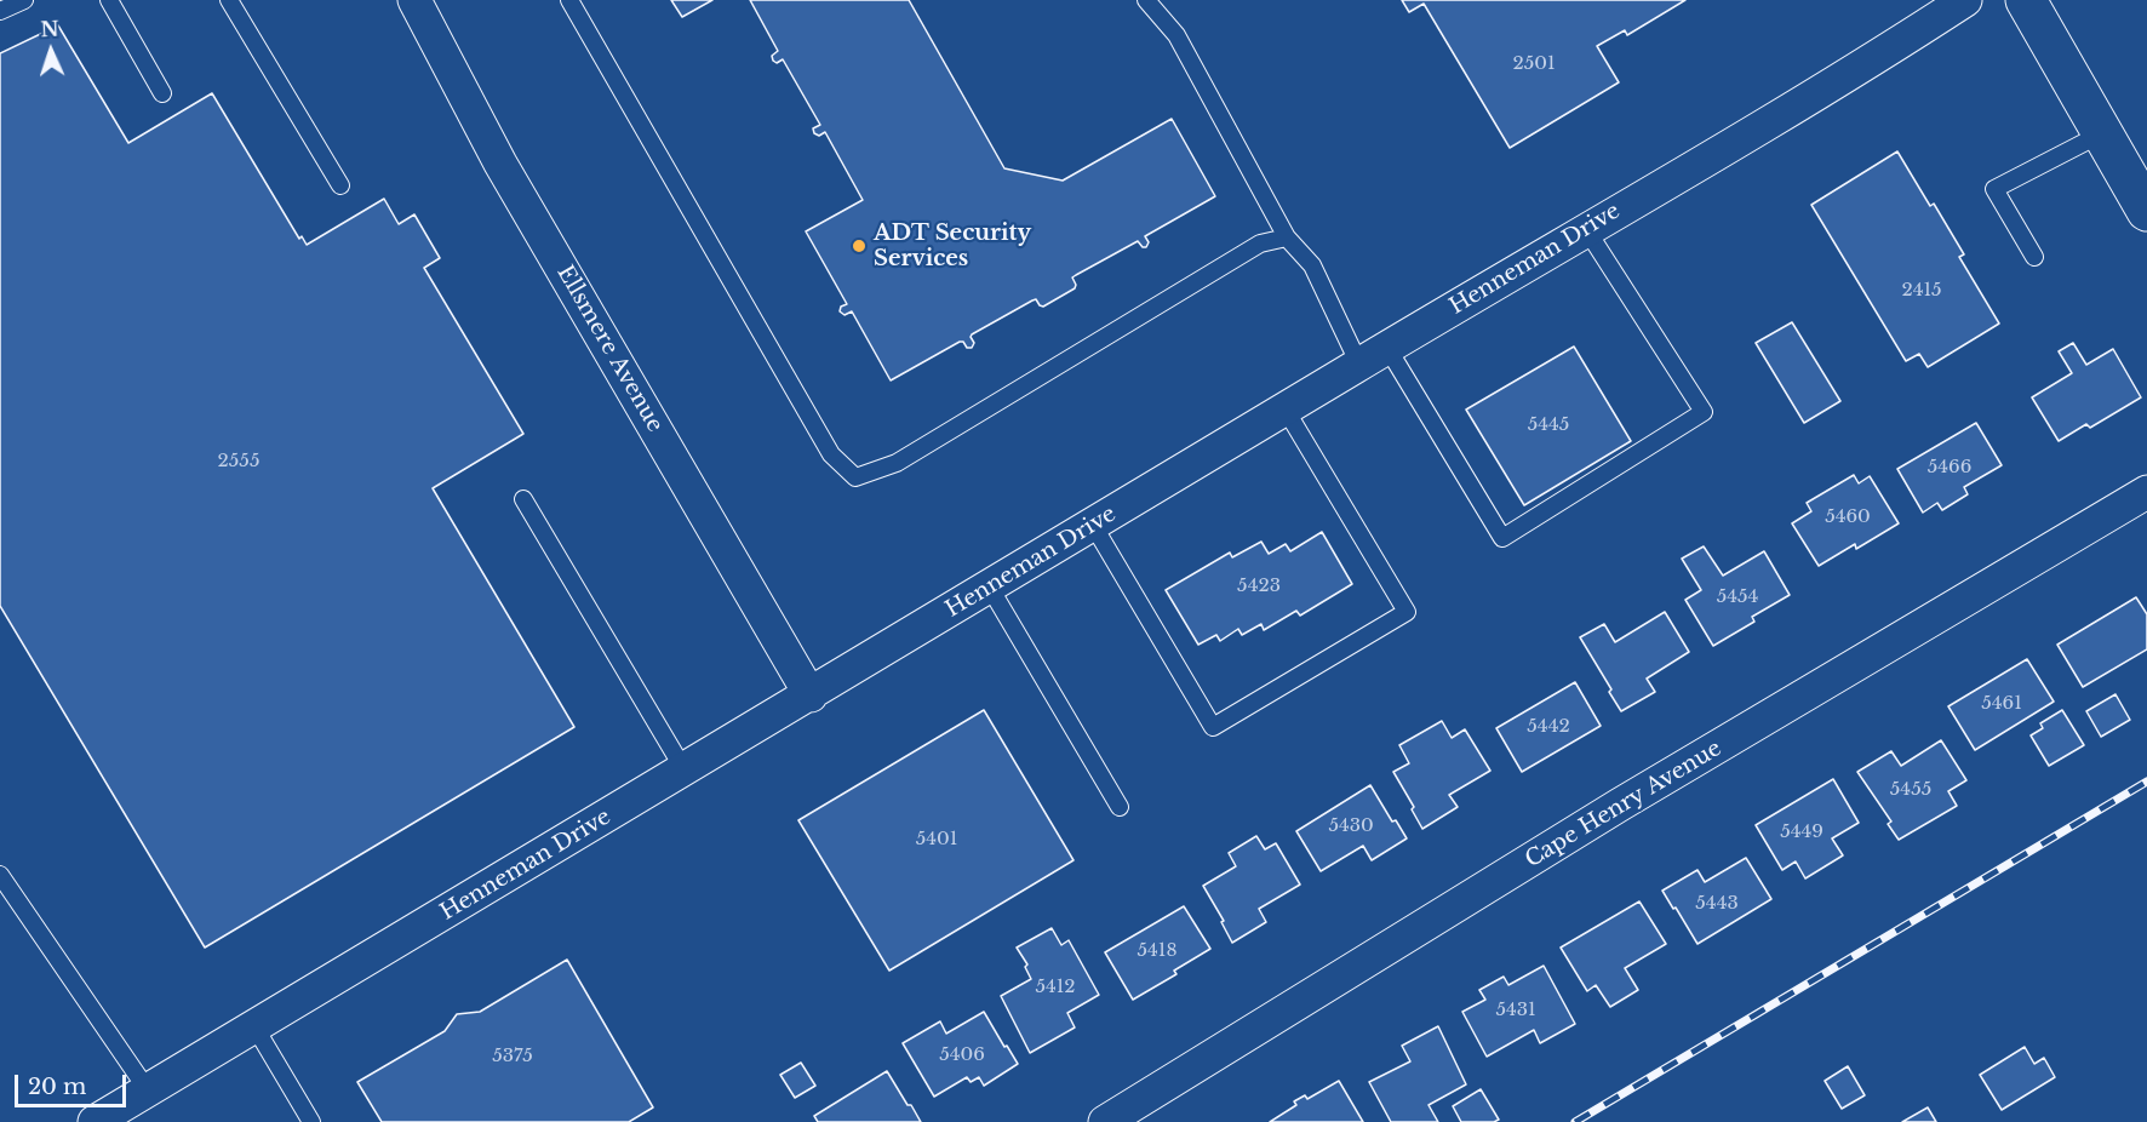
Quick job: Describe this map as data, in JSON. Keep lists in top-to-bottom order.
{
  "streets": {
    "street": ["Henneman Drive", "Ellsmere Avenue", "Cape Henry Avenue"]
  },
  "crossings": [
    ["Henneman Drive", "Ellsmere Avenue"]
  ],
  "places": ["ADT Security Services"],
  "house_numbers": [
    "2501",
    "2415",
    "5445",
    "2555",
    "5466",
    "5460",
    "5423",
    "5454",
    "5461",
    "5442",
    "5455",
    "5430",
    "5449",
    "5401",
    "5443",
    "5418",
    "5412",
    "5431",
    "5406",
    "5375"
  ],
  "scale_bar": "20 m",
  "north": "top"
}
